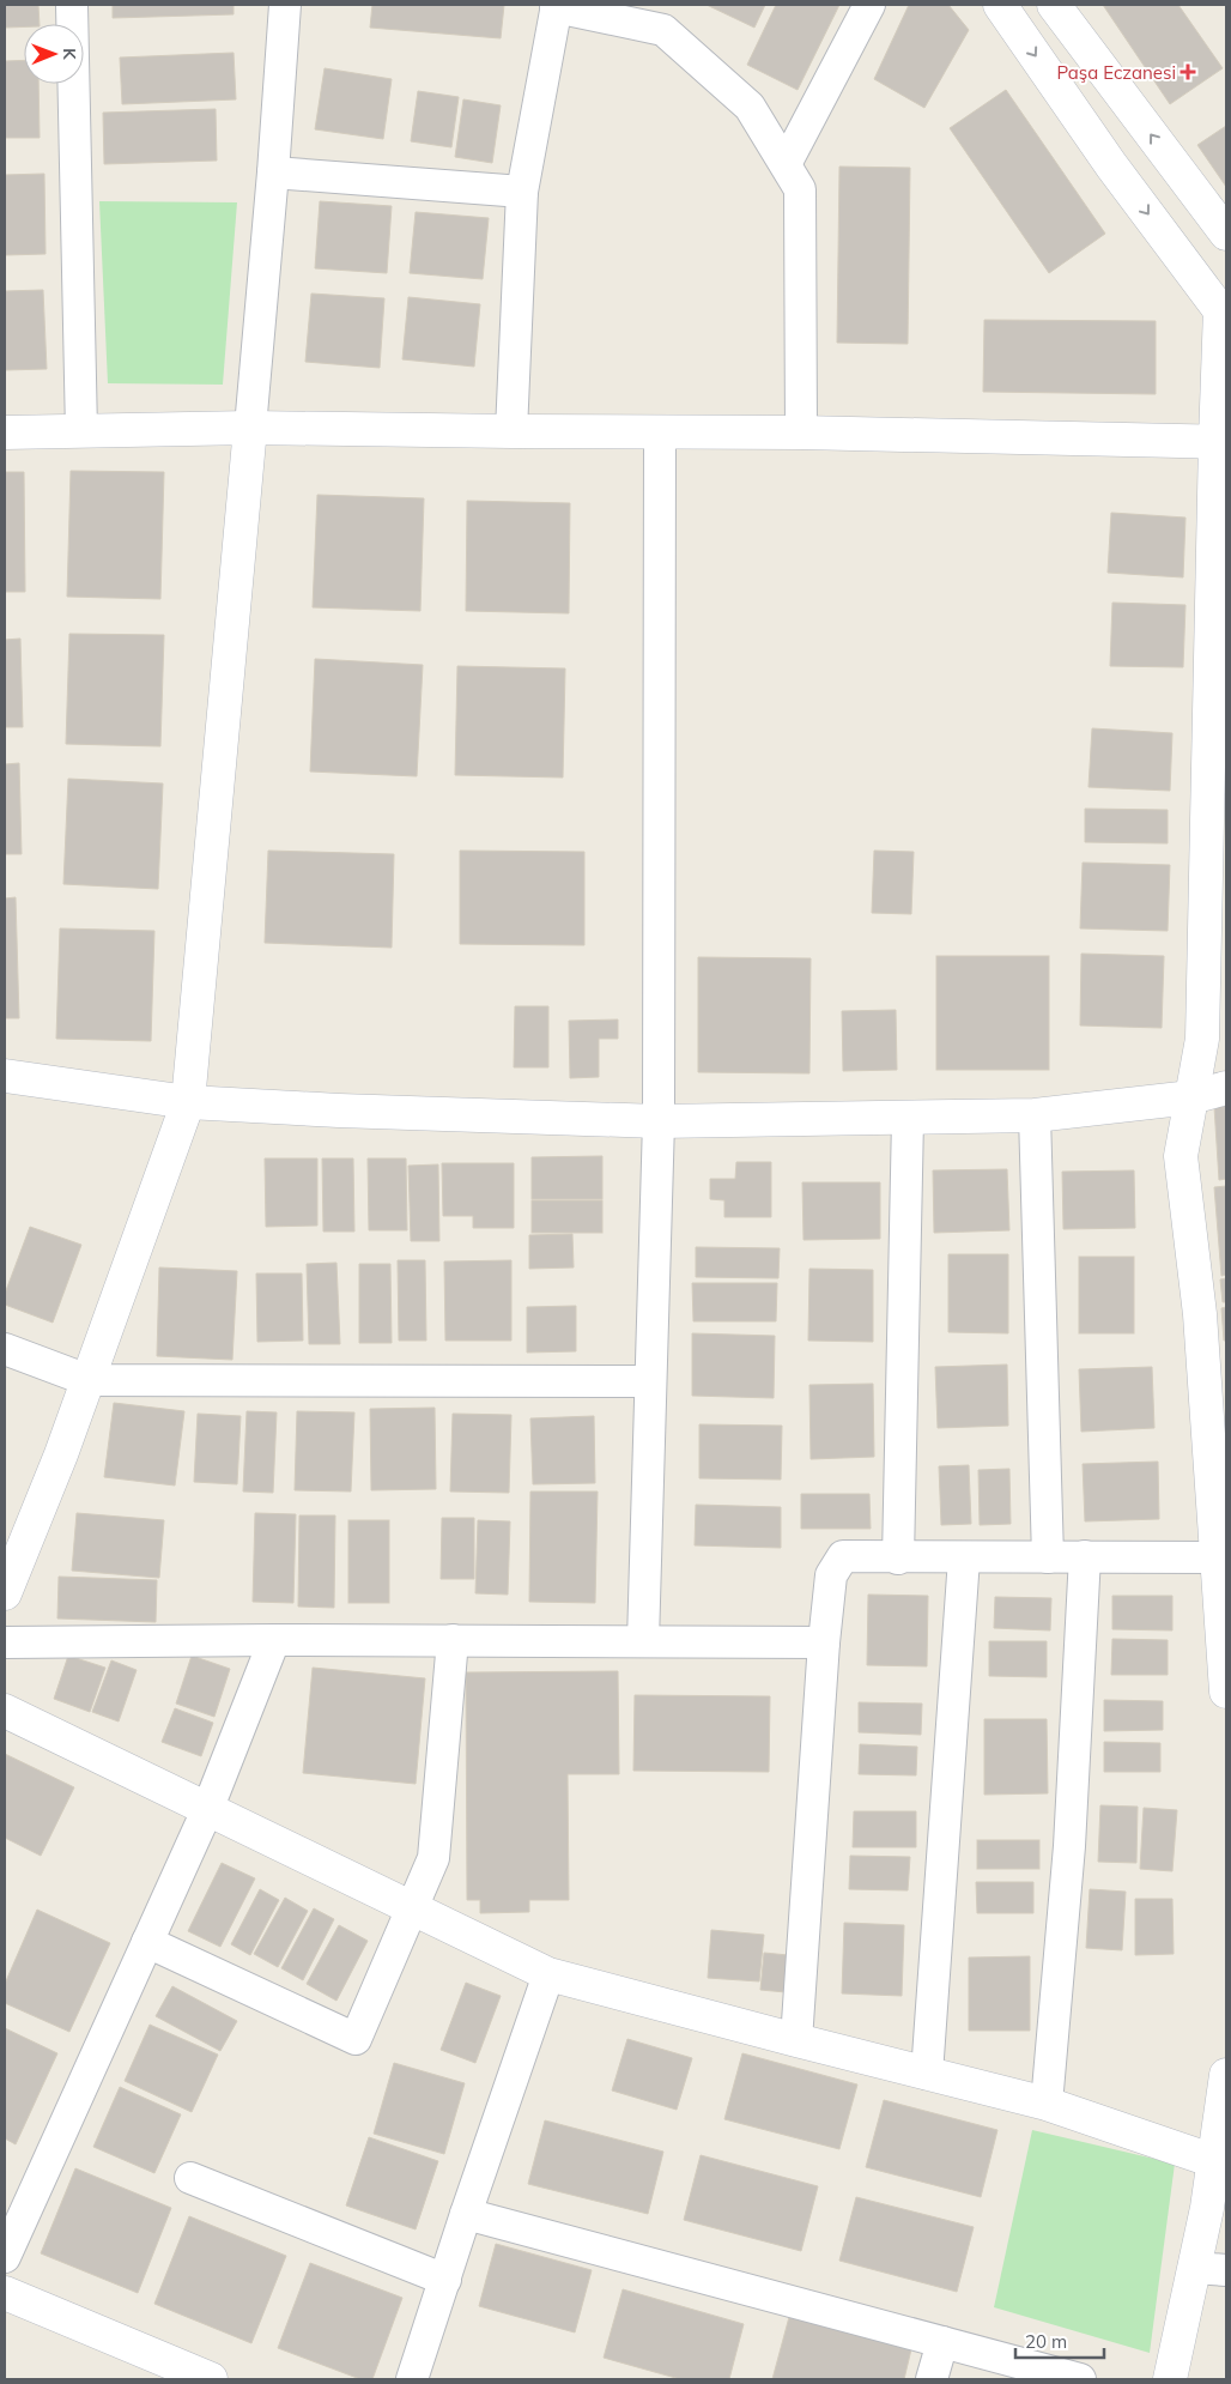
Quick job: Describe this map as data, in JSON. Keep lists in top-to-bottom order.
{
  "places": {
    "health": ["Paşa Eczanesi"]
  },
  "scale_bar": "20 m",
  "north": "right"
}
